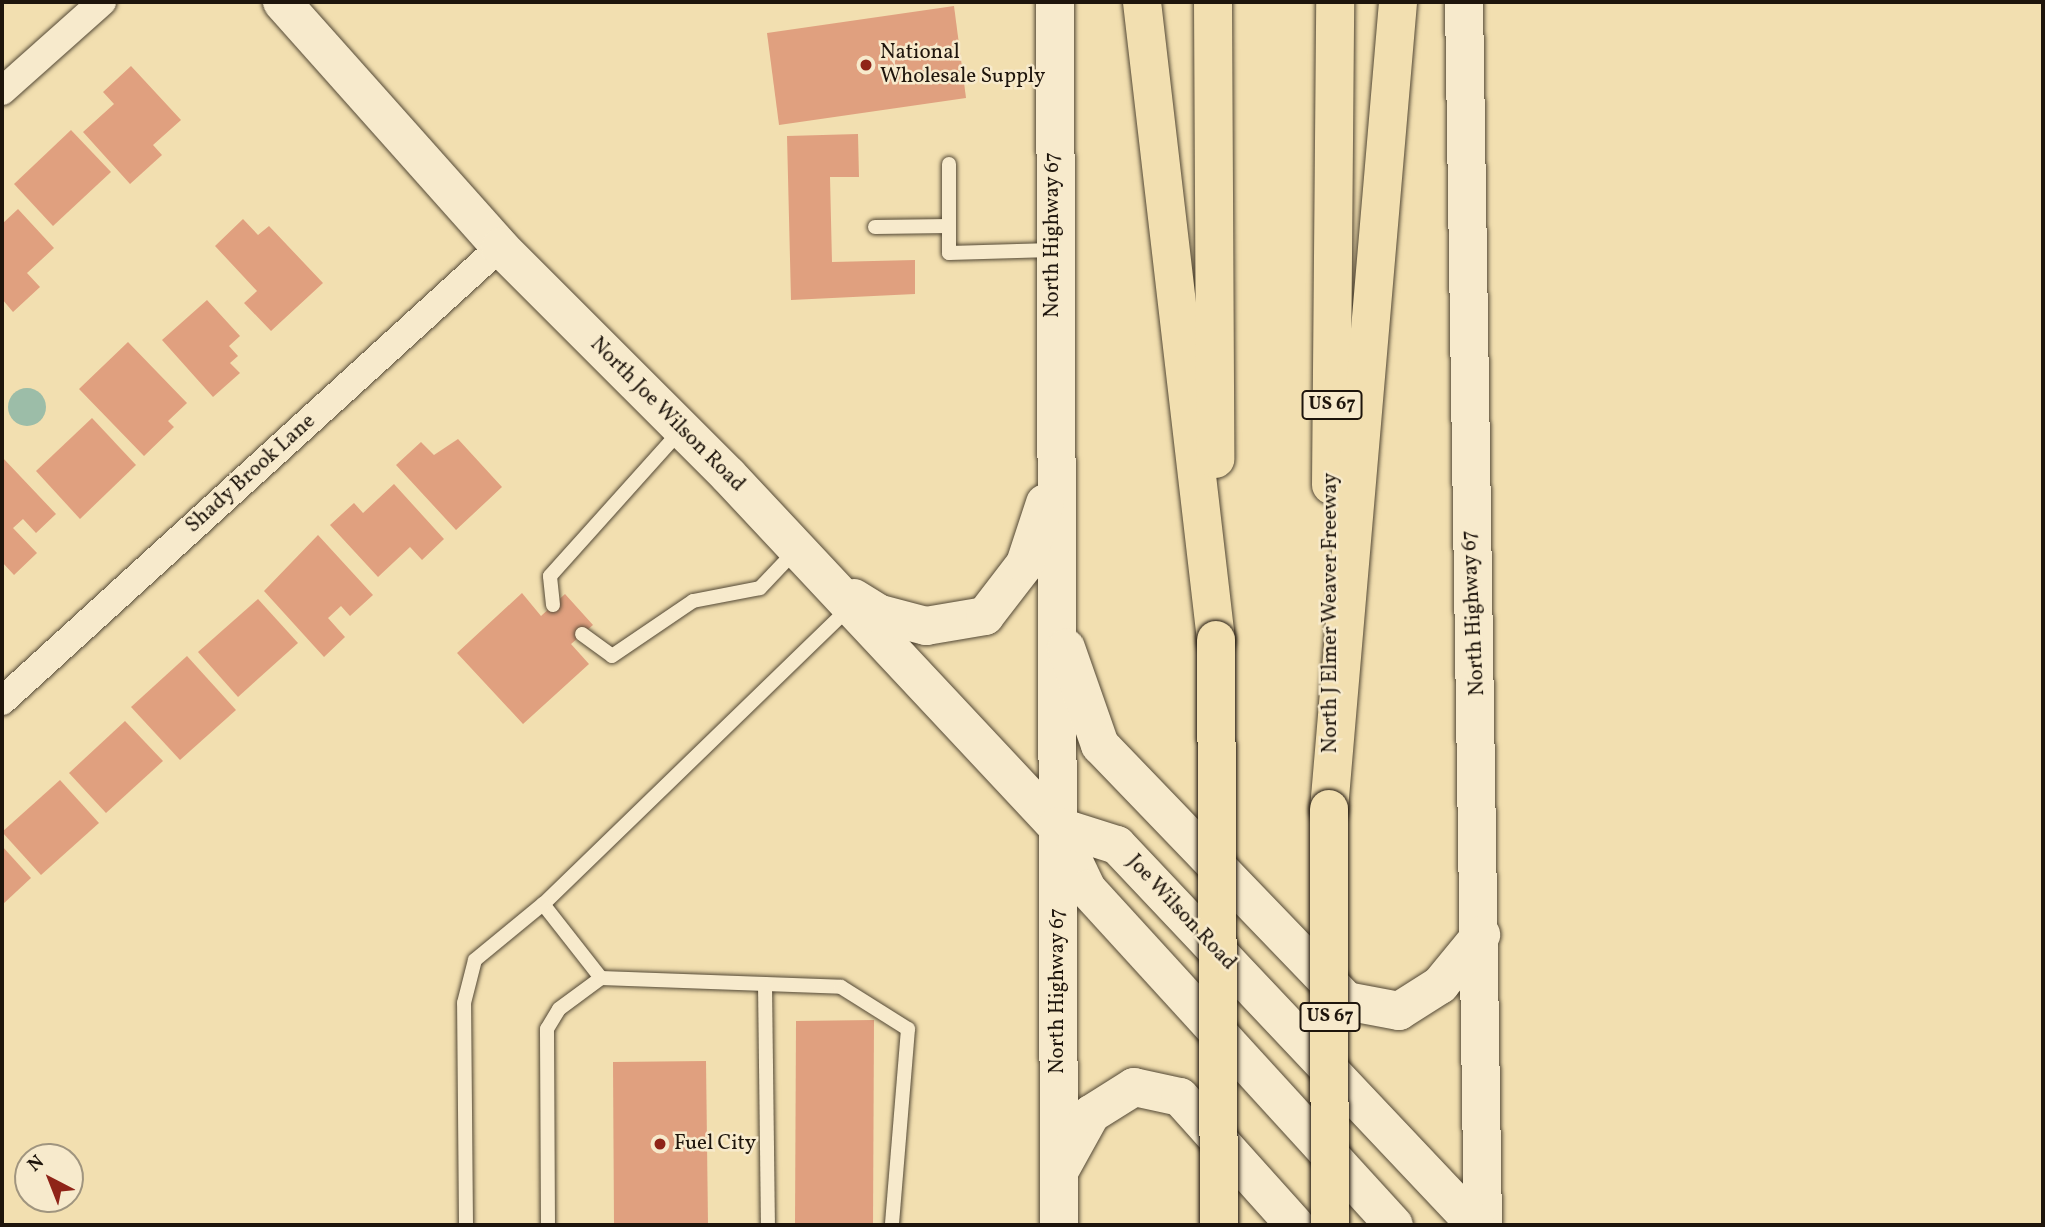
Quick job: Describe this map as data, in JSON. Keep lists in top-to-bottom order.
{
  "streets": {
    "highway": ["US 67", "North J Elmer Weaver Freeway"],
    "main road": ["North Highway 67", "North Joe Wilson Road", "Joe Wilson Road"],
    "street": ["Shady Brook Lane"]
  },
  "crossings": [
    ["North Highway 67", "North Joe Wilson Road"],
    ["North Highway 67", "Joe Wilson Road"],
    ["North Joe Wilson Road", "Shady Brook Lane"],
    ["North Joe Wilson Road", "Joe Wilson Road"]
  ],
  "places": ["National Wholesale Supply", "Fuel City"],
  "north": "top left"
}
